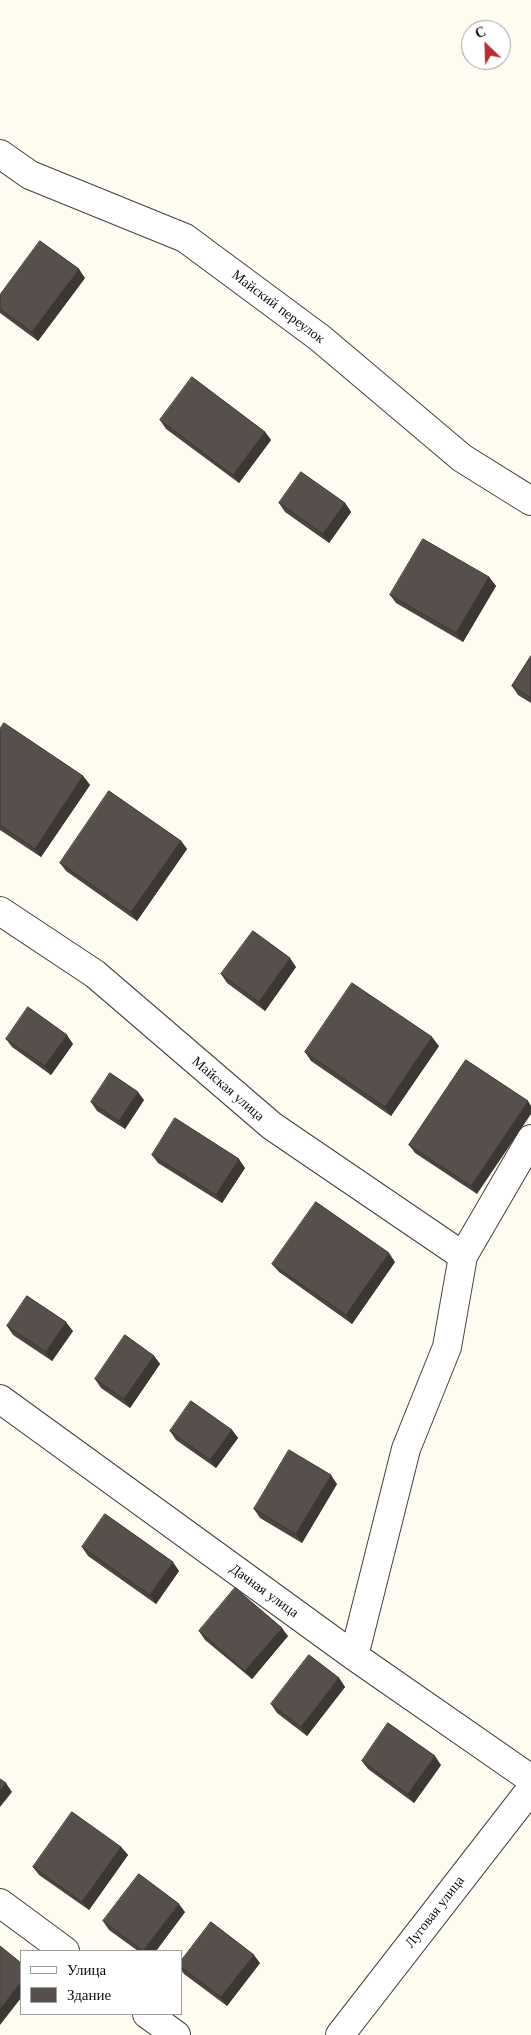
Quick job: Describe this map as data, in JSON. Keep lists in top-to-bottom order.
{
  "streets": {
    "street": [
      "Майский переулок",
      "Майская улица",
      "Дачная улица",
      "Луговая улица"
    ]
  },
  "legend": ["Улица", "Здание"],
  "north": "top left"
}
